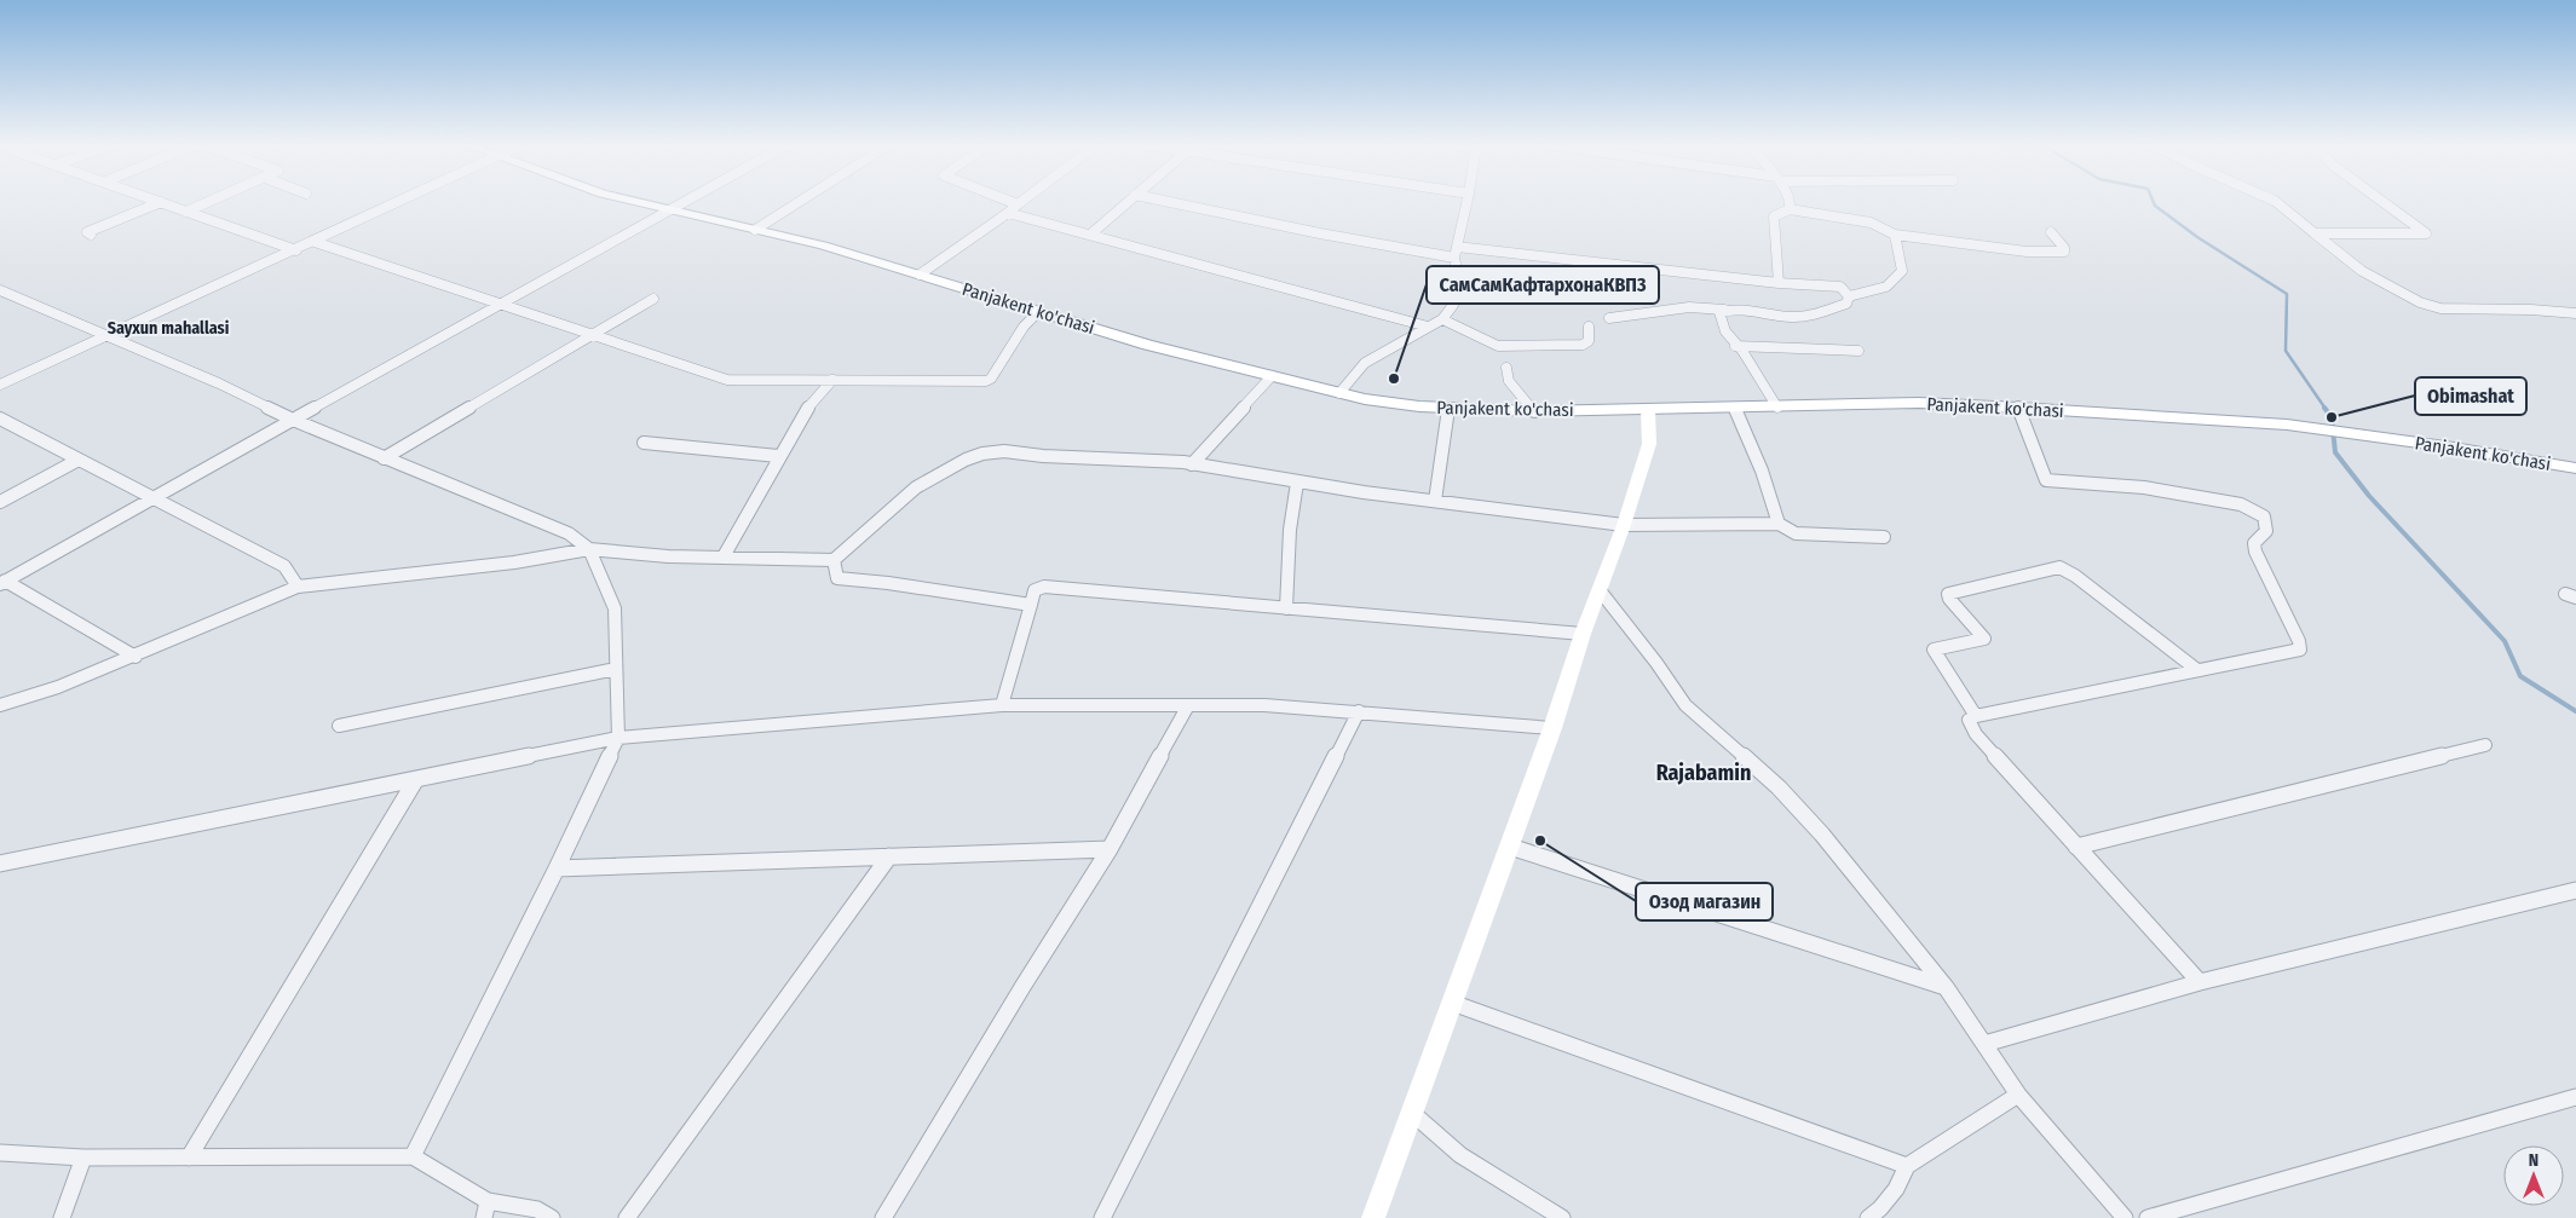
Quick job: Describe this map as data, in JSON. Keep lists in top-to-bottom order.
{
  "streets": {
    "main road": ["Panjakent ko'chasi"]
  },
  "districts": ["Sayxun mahallasi", "Rajabamin"],
  "places": ["СамСамКафтархонаКВП3", "Obimashat", "Озод магазин"],
  "north": "top"
}
